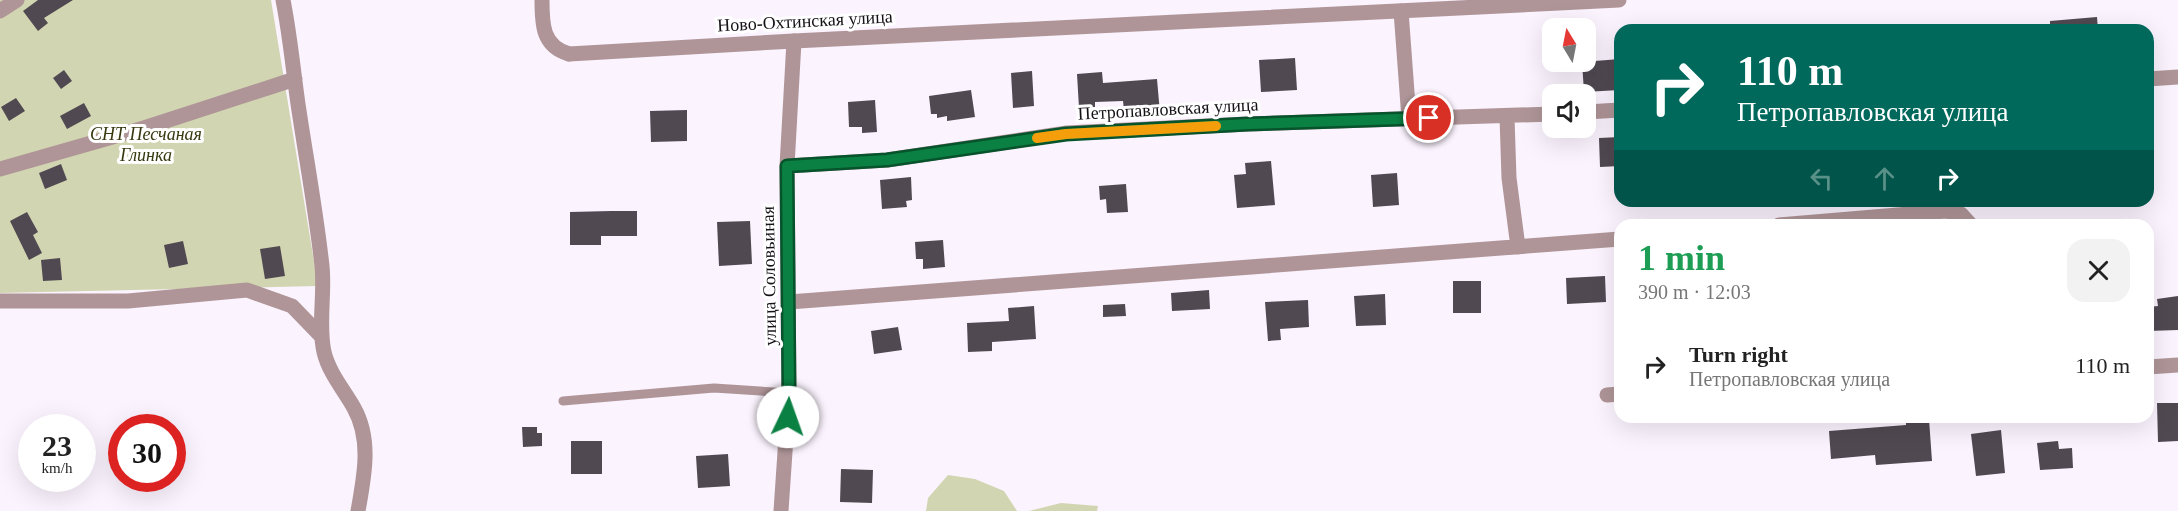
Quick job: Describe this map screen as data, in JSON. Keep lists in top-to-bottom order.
{
  "streets": {
    "street": ["Ново-Охтинская улица", "Петропавловская улица", "улица Соловьиная"]
  },
  "crossings": [
    ["Ново-Охтинская улица", "улица Соловьиная"],
    ["Петропавловская улица", "улица Соловьиная"]
  ],
  "parks": ["СНТ Песчаная Глинка"],
  "north": "top",
  "page": {
    "turn": ["110 m", "Петропавловская улица"],
    "heading": ["1 min", "390 m · 12:03"],
    "list": [
      {
        "name": "Turn right",
        "note": "Петропавловская улица",
        "value": "110 m"
      }
    ],
    "speed": "23 km/h",
    "limit": "30"
  }
}
